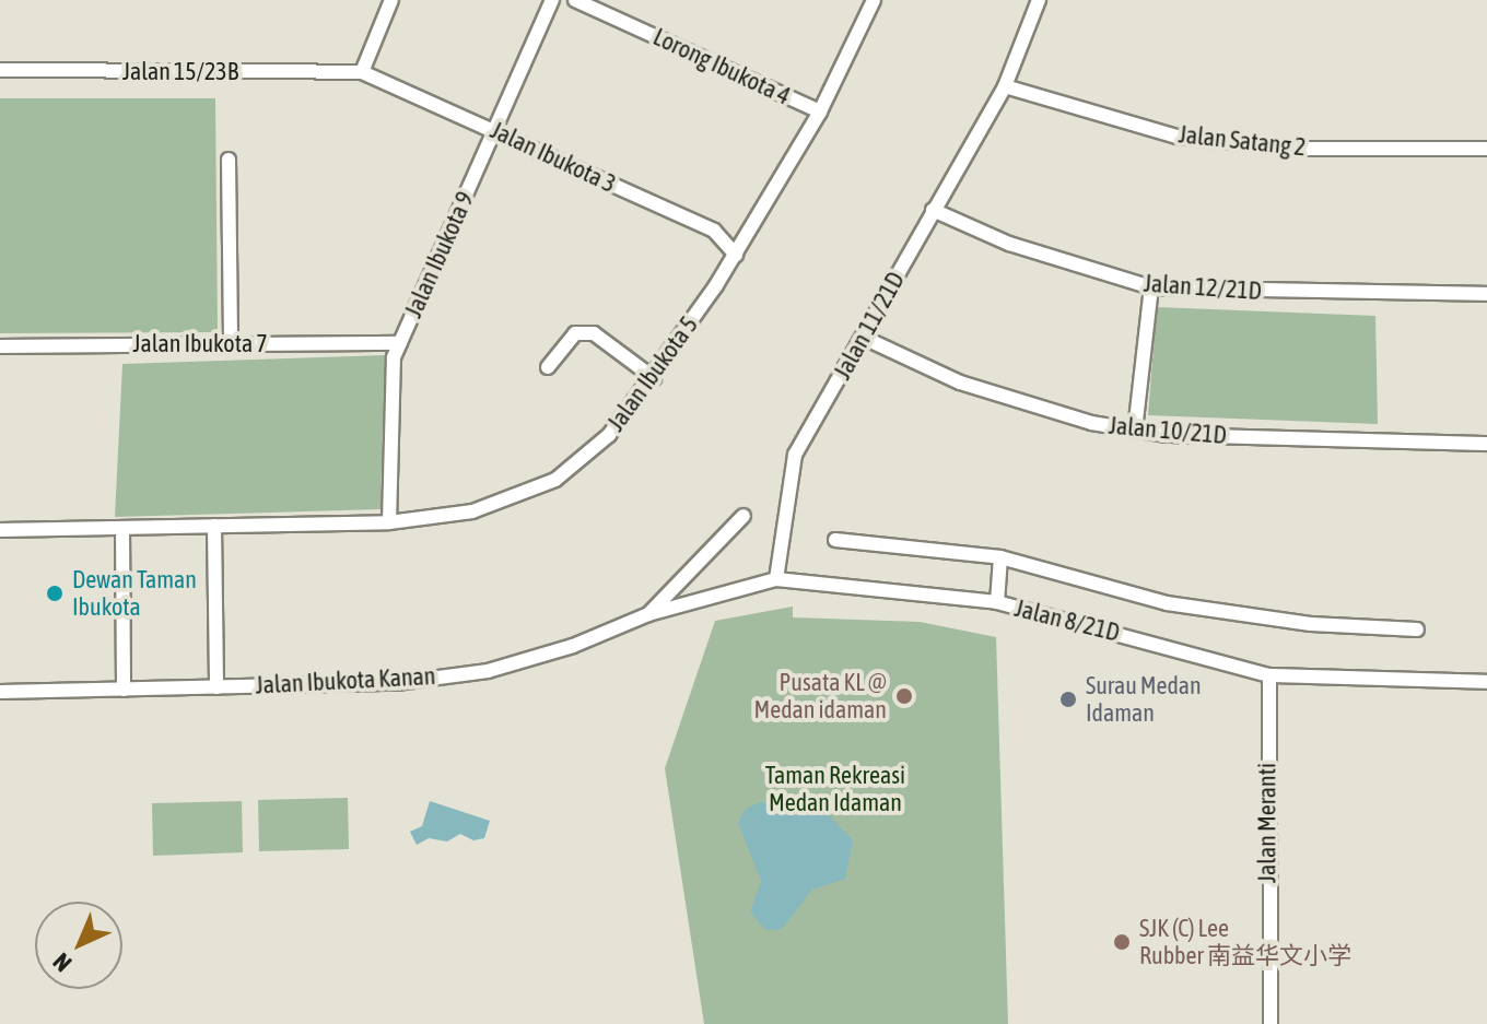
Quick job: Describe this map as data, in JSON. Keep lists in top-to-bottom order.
{
  "streets": {
    "street": [
      "Lorong Ibukota 4",
      "Jalan 15/23B",
      "Jalan Satang 2",
      "Jalan Ibukota 3",
      "Jalan Ibukota 9",
      "Jalan 12/21D",
      "Jalan 11/21D",
      "Jalan Ibukota 7",
      "Jalan Ibukota 5",
      "Jalan 10/21D",
      "Jalan 8/21D",
      "Jalan Ibukota Kanan",
      "Jalan Meranti"
    ]
  },
  "crossings": [
    ["Lorong Ibukota 4", "Jalan Ibukota 5"],
    ["Jalan 15/23B", "Jalan Ibukota 3"],
    ["Jalan Satang 2", "Jalan 11/21D"],
    ["Jalan Ibukota 3", "Jalan Ibukota 9"],
    ["Jalan Ibukota 3", "Jalan Ibukota 5"],
    ["Jalan Ibukota 9", "Jalan Ibukota 7"],
    ["Jalan Ibukota 9", "Jalan Ibukota 5"],
    ["Jalan 12/21D", "Jalan 11/21D"],
    ["Jalan 11/21D", "Jalan 10/21D"],
    ["Jalan 11/21D", "Jalan 8/21D"],
    ["Jalan 8/21D", "Jalan Ibukota Kanan"],
    ["Jalan 8/21D", "Jalan Meranti"]
  ],
  "parks": ["Taman Rekreasi Medan Idaman"],
  "places": [
    "Dewan Taman Ibukota",
    "Pusata KL @ Medan idaman",
    "Surau Medan Idaman",
    "SJK (C) Lee Rubber 南益华文小学"
  ],
  "north": "bottom left"
}
